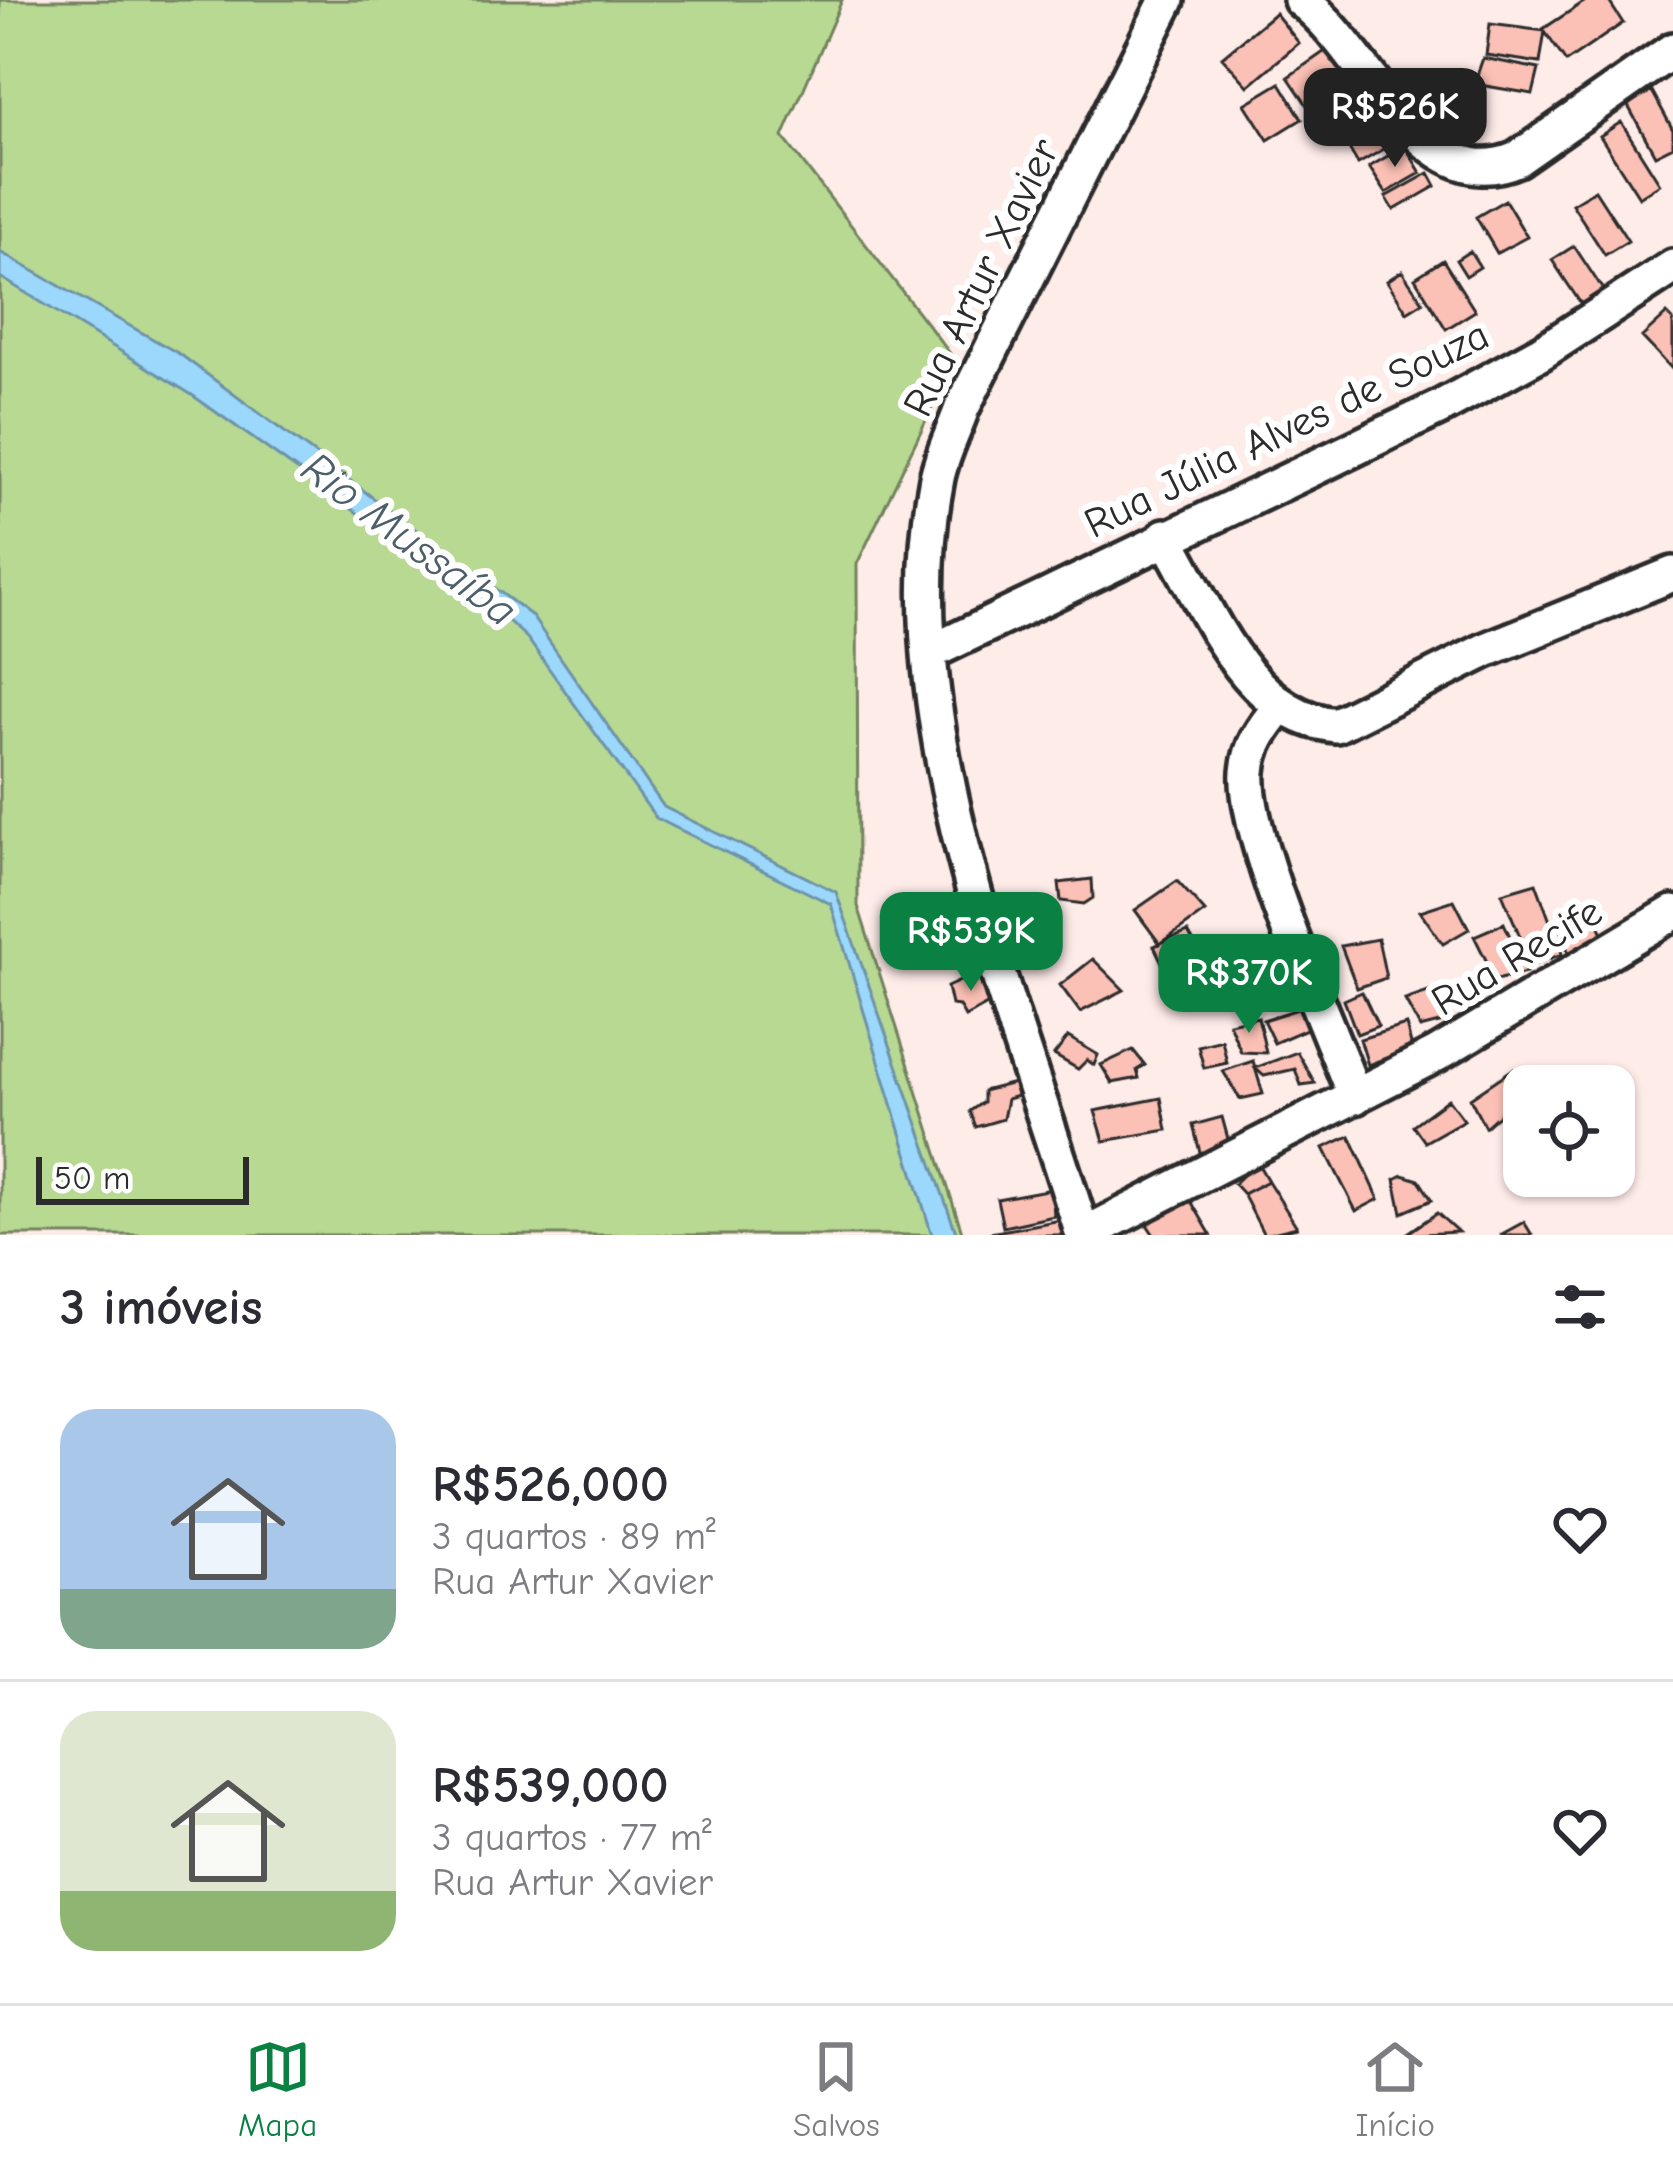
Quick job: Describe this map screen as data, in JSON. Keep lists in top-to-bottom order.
{
  "streets": {
    "street": ["Rua Artur Xavier", "Rua Júlia Alves de Souza", "Rua Recife"]
  },
  "crossings": [
    ["Rua Artur Xavier", "Rua Júlia Alves de Souza"],
    ["Rua Artur Xavier", "Rua Recife"]
  ],
  "water": ["Rio Mussaíba"],
  "scale_bar": "50 m",
  "page": {
    "price": ["R$526K", "R$539K", "R$370K"],
    "scale": "50 m",
    "heading": "3 imóveis",
    "list": [
      {
        "name": "R$526,000",
        "note": "3 quartos · 89 m² · Rua Artur Xavier"
      },
      {
        "name": "R$539,000",
        "note": "3 quartos · 77 m² · Rua Artur Xavier"
      }
    ],
    "tabs": ["Mapa", "Salvos", "Início"]
  }
}
